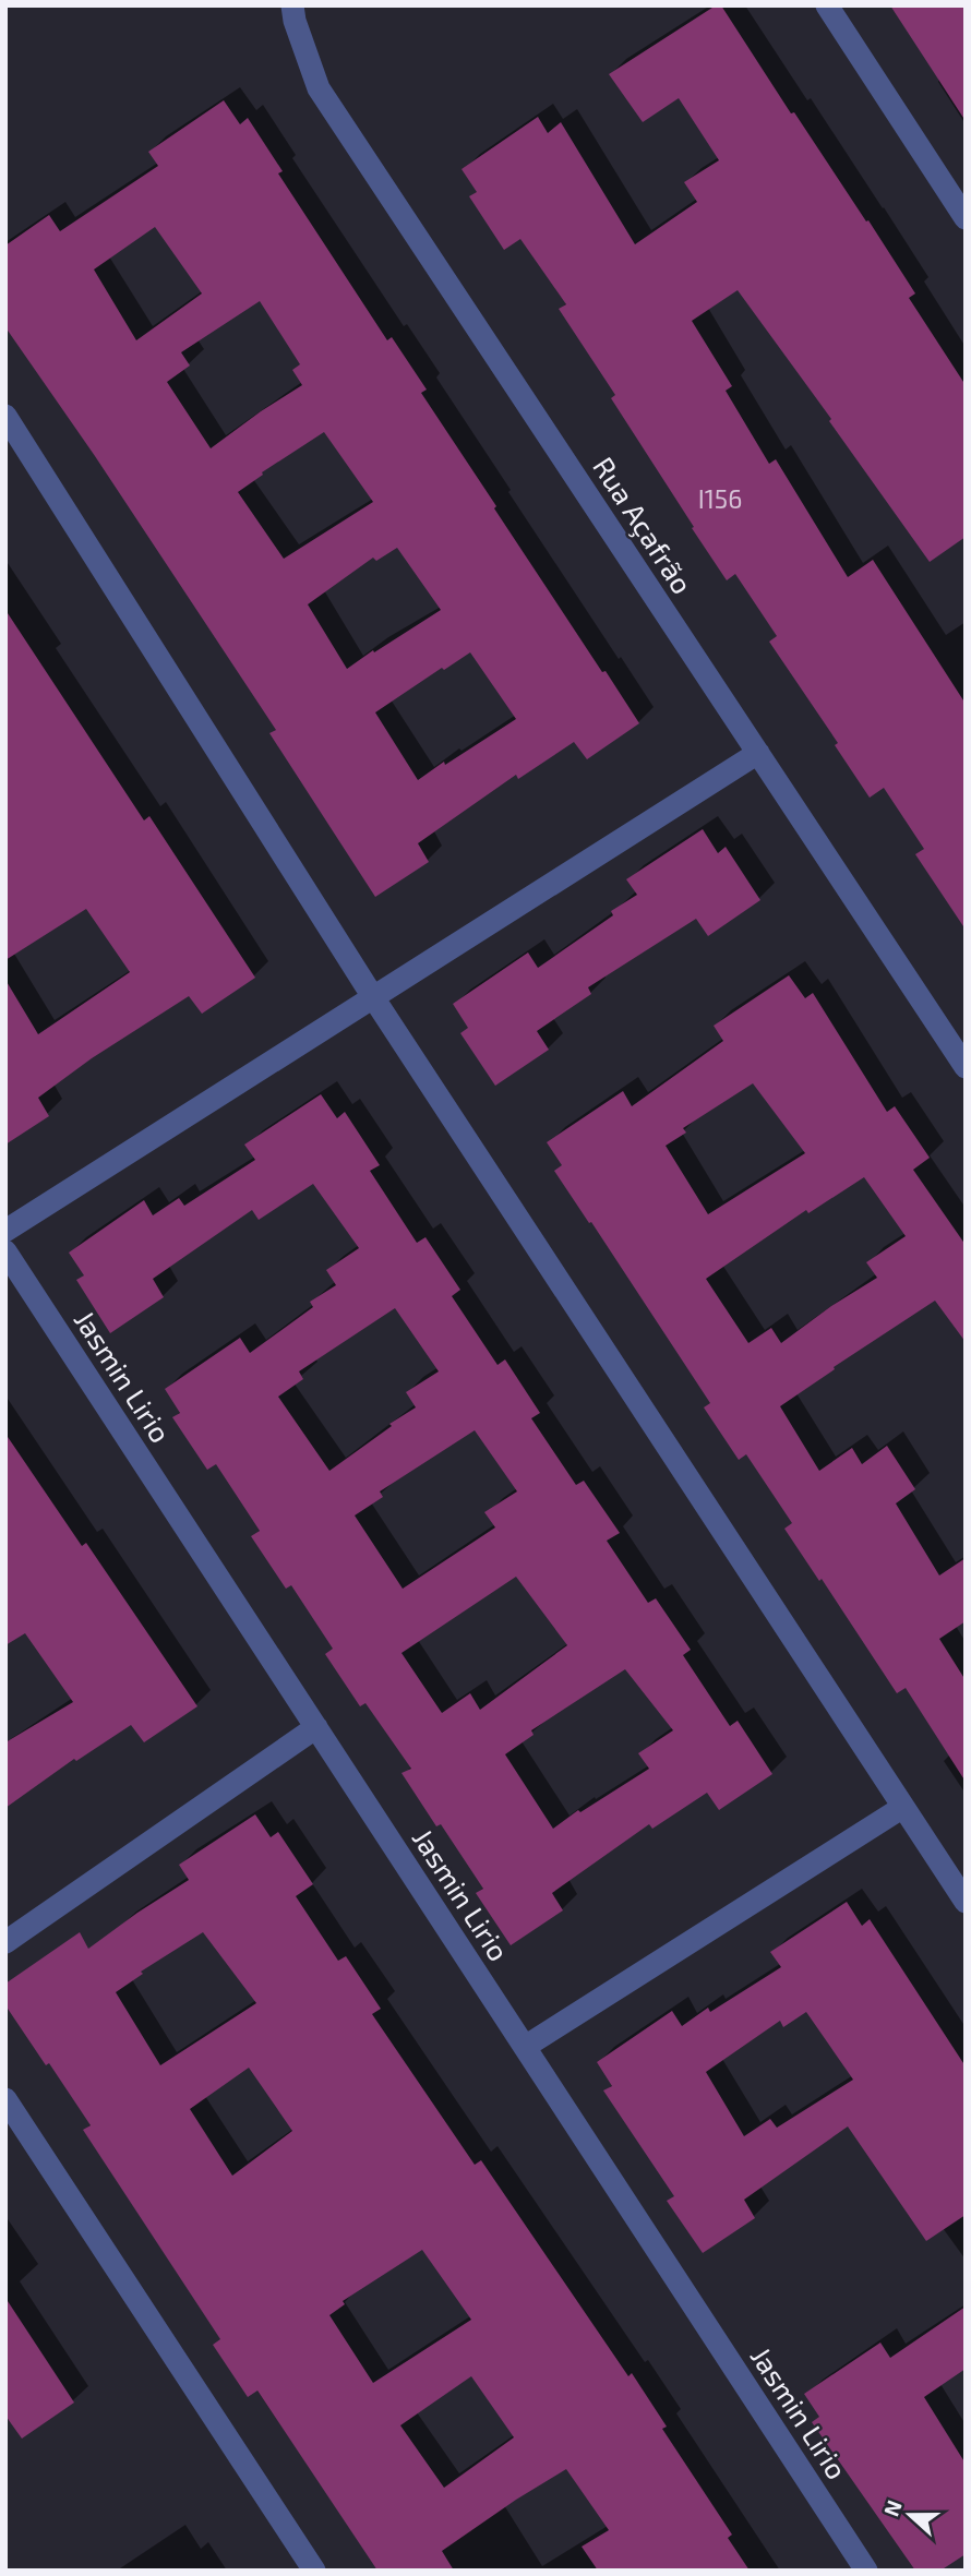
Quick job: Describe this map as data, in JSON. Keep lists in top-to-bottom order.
{
  "streets": {
    "street": ["Rua Açafrão", "Jasmin Lirio"]
  },
  "house_numbers": ["I156"],
  "north": "left"
}
